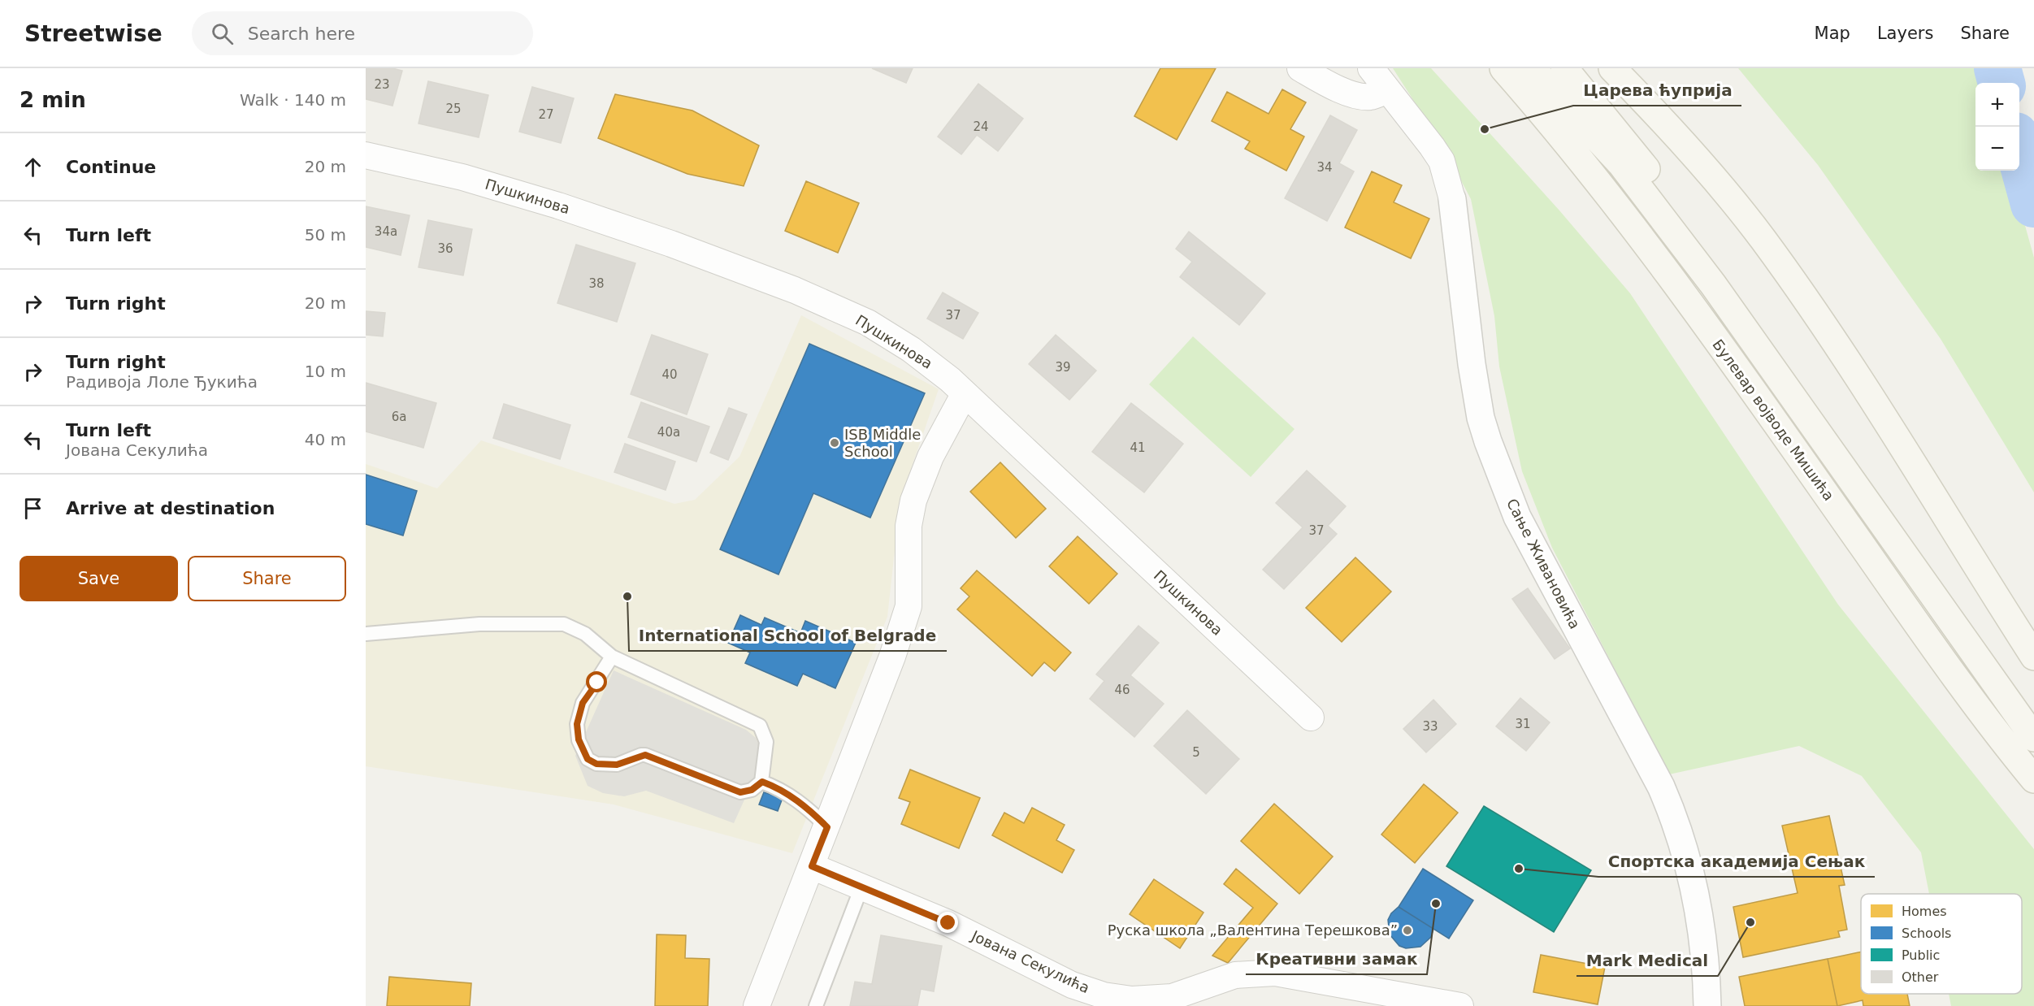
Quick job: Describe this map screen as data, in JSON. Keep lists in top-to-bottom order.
{
  "streets": {
    "main road": ["Булевар војводе Мишића"],
    "street": ["Пушкинова", "Сање Живановића", "Јована Секулића"]
  },
  "places": [
    "Царева ћуприја",
    "ISB Middle School",
    "International School of Belgrade",
    "Спортска академија Сењак",
    "Креативни замак",
    "Mark Medical",
    "Руска школа „Валентина Терешкова”"
  ],
  "house_numbers": [
    "23",
    "25",
    "27",
    "24",
    "34",
    "34a",
    "36",
    "38",
    "37",
    "39",
    "40",
    "6a",
    "40a",
    "41",
    "37",
    "46",
    "31",
    "33",
    "5"
  ],
  "legend": [
    "Homes",
    "Schools",
    "Public",
    "Other"
  ],
  "page": {
    "header": "Streetwise",
    "search": "Search here",
    "nav": ["Map", "Layers", "Share"],
    "heading": ["2 min", "Walk · 140 m"],
    "map_buttons": ["+", "−"],
    "list": [
      ["Continue", "20 m"],
      ["Turn left", "50 m"],
      ["Turn right", "20 m"],
      ["Turn right", "Радивоја Лоле Ђукића", "10 m"],
      ["Turn left", "Јована Секулића", "40 m"],
      "Arrive at destination"
    ],
    "buttons": ["Save", "Share"]
  }
}
